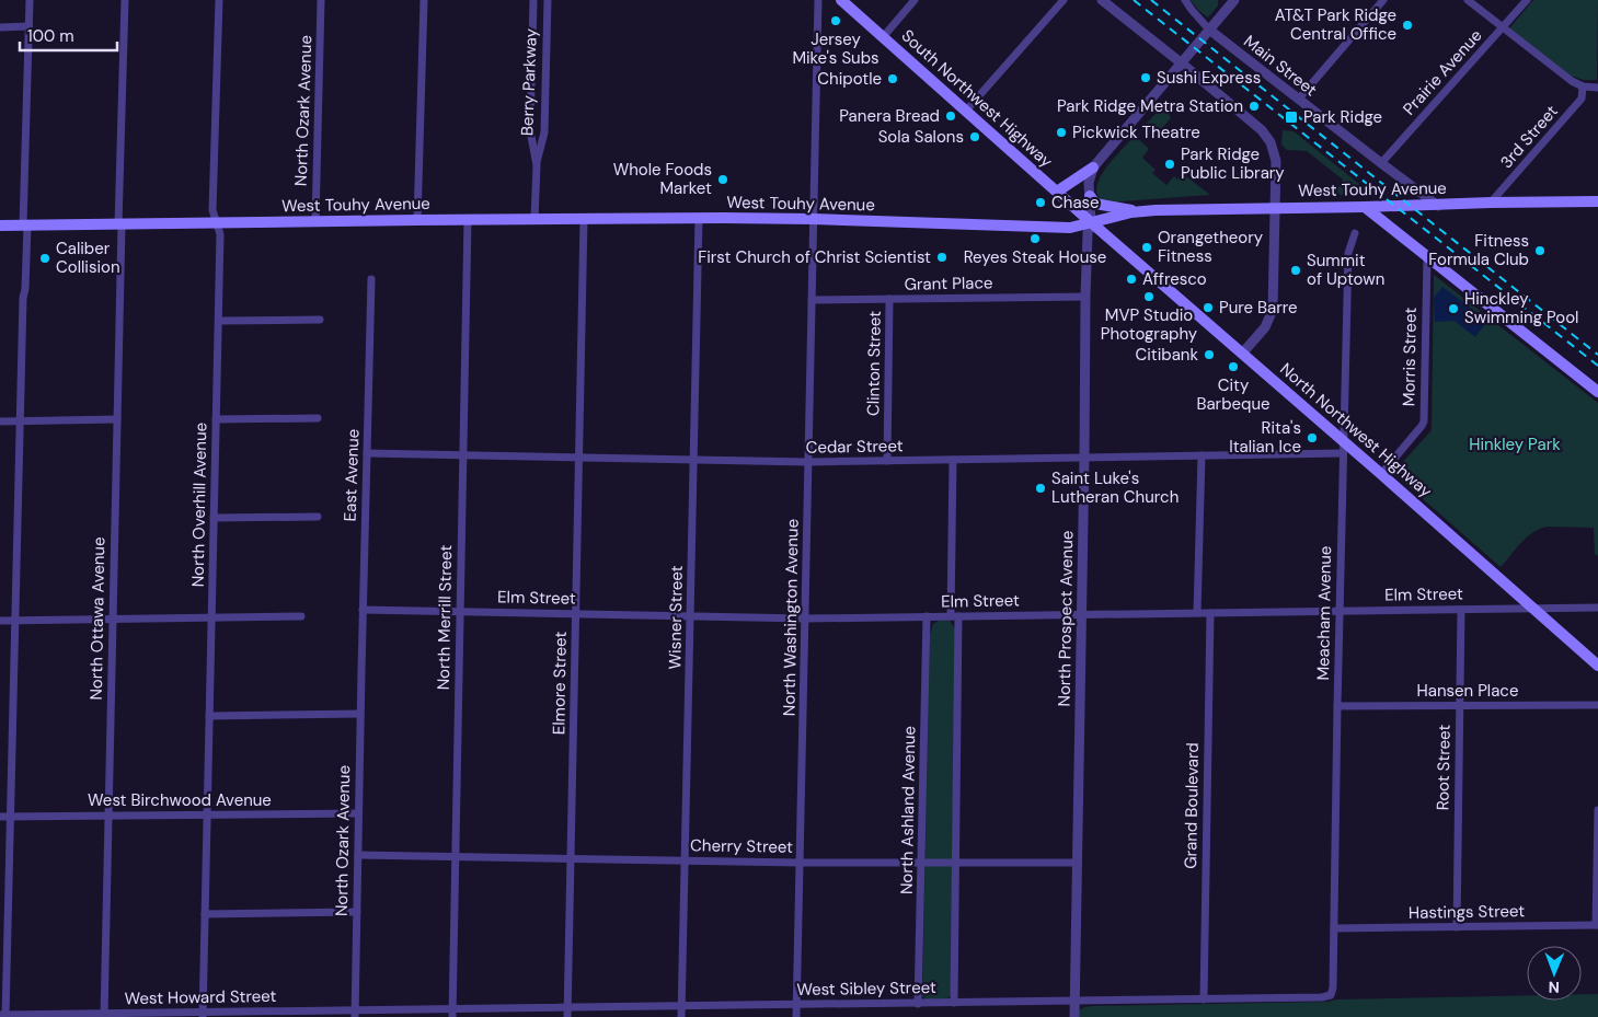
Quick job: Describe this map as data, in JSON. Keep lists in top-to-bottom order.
{
  "streets": {
    "main road": ["South Northwest Highway", "West Touhy Avenue", "North Northwest Highway"],
    "street": [
      "Main Street",
      "Prairie Avenue",
      "Berry Parkway",
      "North Ozark Avenue",
      "3rd Street",
      "Grant Place",
      "Morris Street",
      "Clinton Street",
      "Cedar Street",
      "East Avenue",
      "North Overhill Avenue",
      "Elm Street",
      "Meacham Avenue",
      "North Merrill Street",
      "Wisner Street",
      "North Washington Avenue",
      "North Ottawa Avenue",
      "North Prospect Avenue",
      "Elmore Street",
      "Hansen Place",
      "Root Street",
      "West Birchwood Avenue",
      "Grand Boulevard",
      "North Ashland Avenue",
      "Cherry Street",
      "Hastings Street",
      "West Sibley Street",
      "West Howard Street"
    ]
  },
  "crossings": [
    ["Main Street", "Prairie Avenue"],
    ["Main Street", "West Touhy Avenue"],
    ["Berry Parkway", "West Touhy Avenue"],
    ["South Northwest Highway", "West Touhy Avenue"],
    ["South Northwest Highway", "North Northwest Highway"],
    ["South Northwest Highway", "North Prospect Avenue"],
    ["North Ozark Avenue", "West Touhy Avenue"],
    ["North Ozark Avenue", "East Avenue"],
    ["North Ozark Avenue", "West Birchwood Avenue"],
    ["North Ozark Avenue", "Cherry Street"],
    ["North Ozark Avenue", "West Howard Street"],
    ["3rd Street", "West Touhy Avenue"],
    ["West Touhy Avenue", "North Northwest Highway"],
    ["West Touhy Avenue", "North Overhill Avenue"],
    ["West Touhy Avenue", "North Merrill Street"],
    ["West Touhy Avenue", "Wisner Street"],
    ["West Touhy Avenue", "North Washington Avenue"],
    ["West Touhy Avenue", "North Ottawa Avenue"],
    ["West Touhy Avenue", "North Prospect Avenue"],
    ["West Touhy Avenue", "Elmore Street"],
    ["Grant Place", "Clinton Street"],
    ["Grant Place", "North Washington Avenue"],
    ["Grant Place", "North Prospect Avenue"],
    ["Morris Street", "North Northwest Highway"],
    ["Clinton Street", "Cedar Street"],
    ["North Northwest Highway", "Elm Street"],
    ["North Northwest Highway", "Meacham Avenue"],
    ["North Northwest Highway", "North Prospect Avenue"],
    ["Cedar Street", "East Avenue"],
    ["Cedar Street", "Meacham Avenue"],
    ["Cedar Street", "North Merrill Street"],
    ["Cedar Street", "Wisner Street"],
    ["Cedar Street", "North Washington Avenue"],
    ["Cedar Street", "North Prospect Avenue"],
    ["Cedar Street", "Elmore Street"],
    ["East Avenue", "Elm Street"],
    ["North Overhill Avenue", "West Birchwood Avenue"],
    ["North Overhill Avenue", "West Howard Street"],
    ["Elm Street", "Meacham Avenue"],
    ["Elm Street", "North Merrill Street"],
    ["Elm Street", "Wisner Street"],
    ["Elm Street", "North Washington Avenue"],
    ["Elm Street", "North Prospect Avenue"],
    ["Elm Street", "Elmore Street"],
    ["Elm Street", "Root Street"],
    ["Elm Street", "Grand Boulevard"],
    ["Elm Street", "North Ashland Avenue"],
    ["Meacham Avenue", "Hansen Place"],
    ["Meacham Avenue", "Hastings Street"],
    ["Meacham Avenue", "West Sibley Street"],
    ["North Merrill Street", "Cherry Street"],
    ["North Merrill Street", "West Sibley Street"],
    ["Wisner Street", "Cherry Street"],
    ["Wisner Street", "West Sibley Street"],
    ["North Washington Avenue", "Cherry Street"],
    ["North Washington Avenue", "West Sibley Street"],
    ["North Ottawa Avenue", "West Birchwood Avenue"],
    ["North Ottawa Avenue", "West Howard Street"],
    ["North Prospect Avenue", "Cherry Street"],
    ["North Prospect Avenue", "West Sibley Street"],
    ["Elmore Street", "Cherry Street"],
    ["Elmore Street", "West Sibley Street"],
    ["Hansen Place", "Root Street"],
    ["Root Street", "Hastings Street"],
    ["Grand Boulevard", "West Sibley Street"],
    ["North Ashland Avenue", "Cherry Street"],
    ["North Ashland Avenue", "West Sibley Street"],
    ["West Sibley Street", "West Howard Street"]
  ],
  "parks": ["Hinkley Park"],
  "places": {
    "other": [
      "Jersey Mike's Subs",
      "AT&T Park Ridge Central Office",
      "Sushi Express",
      "Chipotle",
      "Park Ridge Metra Station",
      "Panera Bread",
      "Pickwick Theatre",
      "Sola Salons",
      "Park Ridge Public Library",
      "Whole Foods Market",
      "Chase",
      "Reyes Steak House",
      "Orangetheory Fitness",
      "Fitness Formula Club",
      "First Church of Christ Scientist",
      "Caliber Collision",
      "Summit of Uptown",
      "Affresco",
      "MVP Studio Photography",
      "Pure Barre",
      "Hinckley Swimming Pool",
      "Citibank",
      "City Barbeque",
      "Rita's Italian Ice",
      "Saint Luke's Lutheran Church"
    ],
    "transit": ["Park Ridge"]
  },
  "scale_bar": "100 m",
  "north": "bottom"
}
